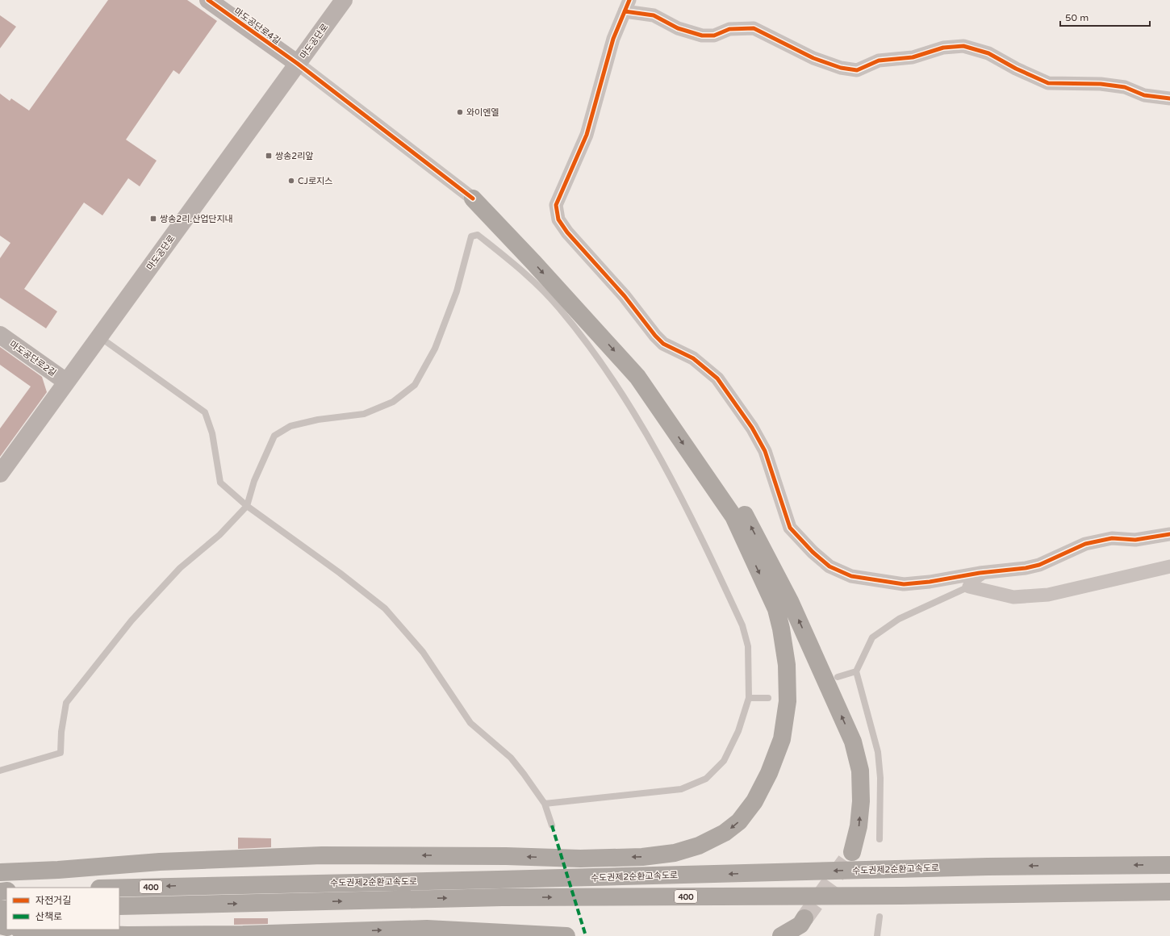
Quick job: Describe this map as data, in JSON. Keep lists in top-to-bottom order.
{
  "streets": {
    "highway": ["수도권제2순환고속도로", "400"],
    "main road": ["마도공단로4길", "마도공단로", "마도공단로2길"]
  },
  "crossings": [
    ["마도공단로4길", "마도공단로"],
    ["마도공단로", "마도공단로2길"]
  ],
  "places": {
    "other": ["와이엔엘", "CJ로지스"],
    "transit": ["쌍송2리앞", "쌍송2리.산업단지내"]
  },
  "legend": ["자전거길", "산책로"],
  "scale_bar": "50 m"
}
